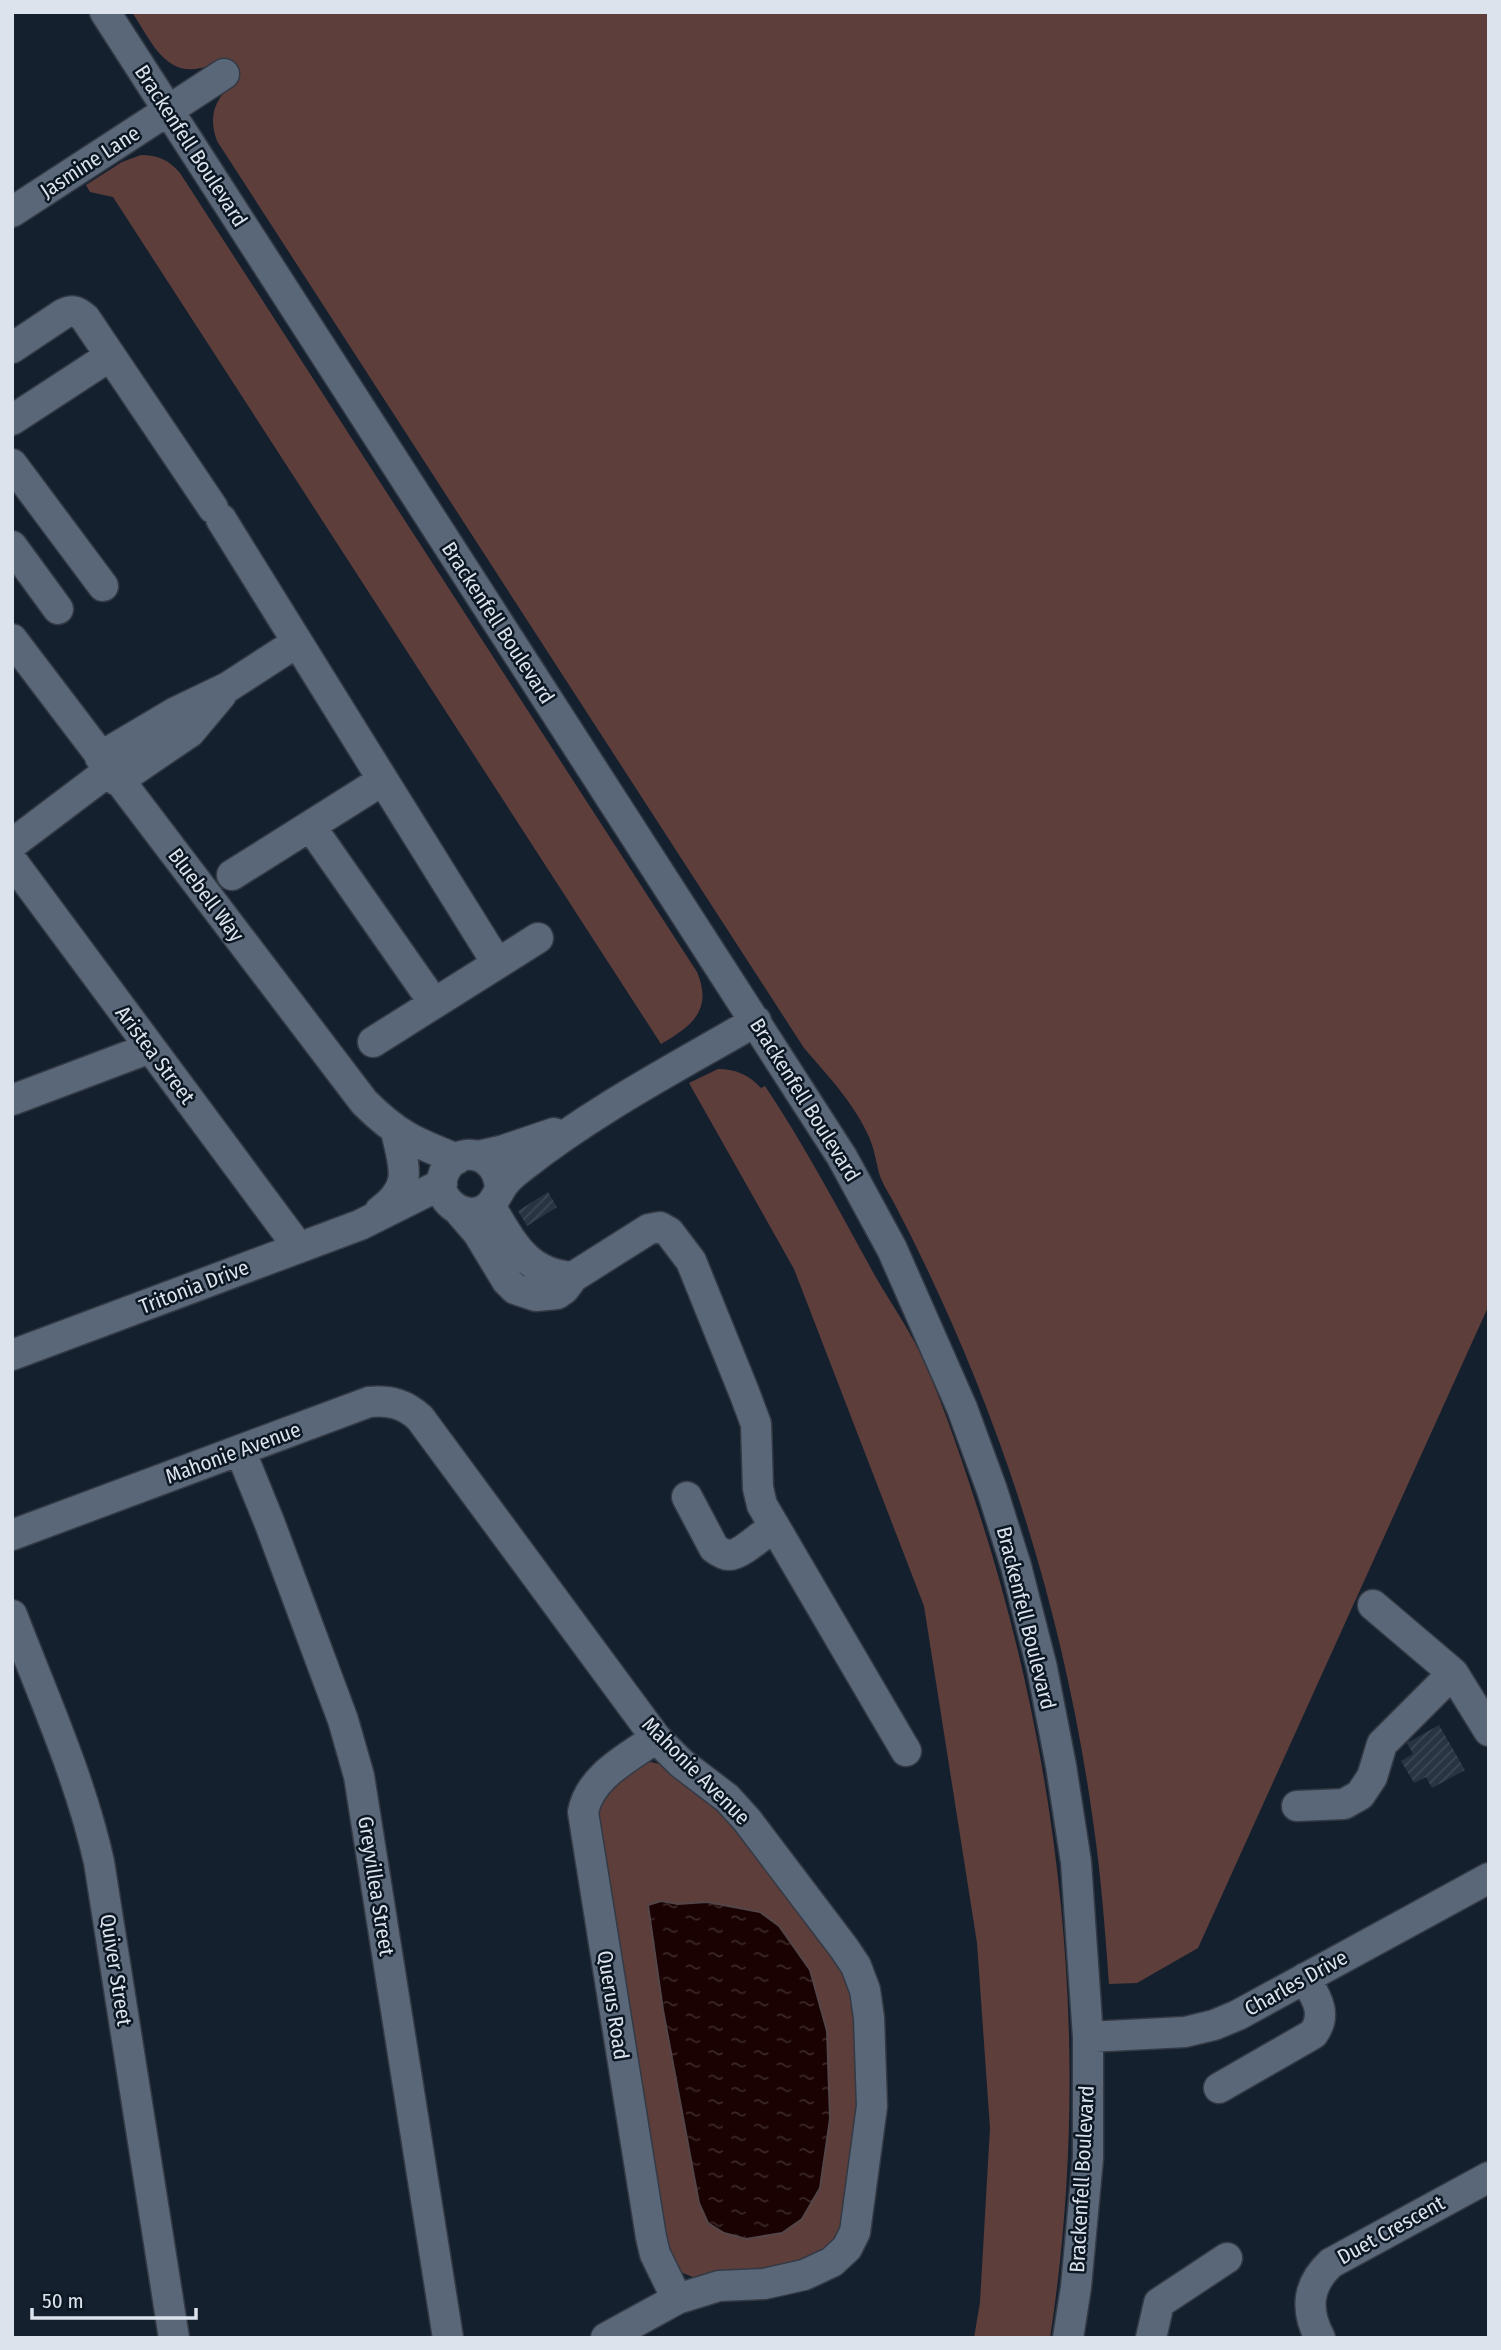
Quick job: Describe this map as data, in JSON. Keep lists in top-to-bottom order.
{
  "streets": {
    "street": [
      "Brackenfell Boulevard",
      "Jasmine Lane",
      "Bluebell Way",
      "Aristea Street",
      "Tritonia Drive",
      "Mahonie Avenue",
      "Greyvillea Street",
      "Quiver Street",
      "Charles Drive",
      "Querus Road",
      "Duet Crescent"
    ]
  },
  "crossings": [
    ["Brackenfell Boulevard", "Jasmine Lane"],
    ["Brackenfell Boulevard", "Charles Drive"],
    ["Aristea Street", "Tritonia Drive"],
    ["Mahonie Avenue", "Greyvillea Street"],
    ["Mahonie Avenue", "Querus Road"]
  ],
  "scale_bar": "50 m"
}
